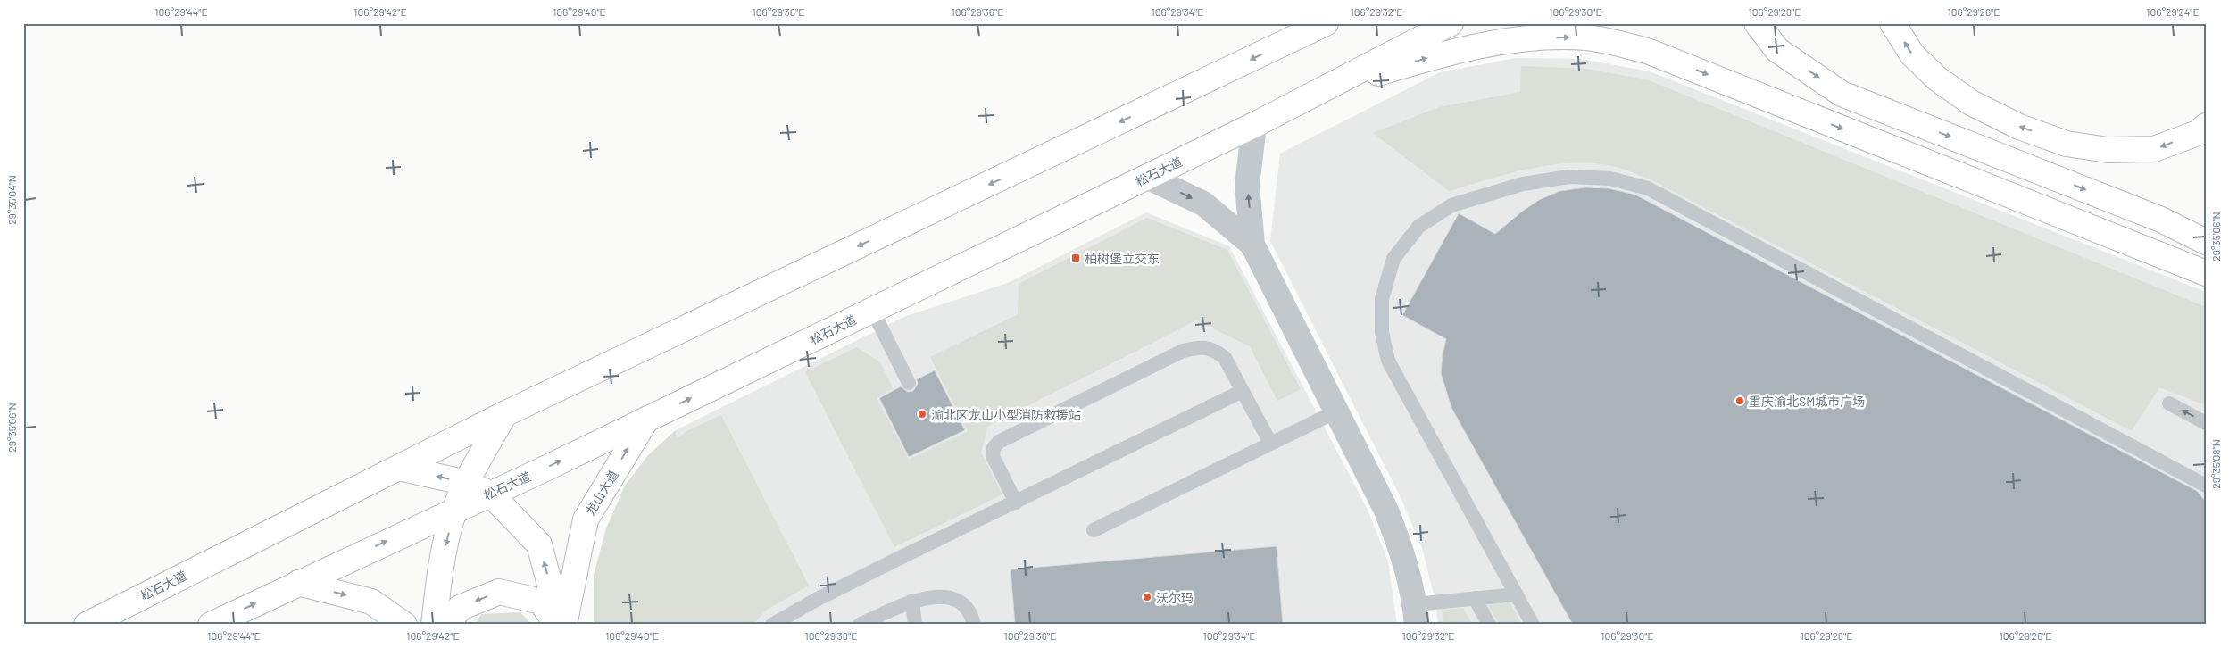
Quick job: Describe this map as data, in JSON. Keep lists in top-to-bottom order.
{
  "streets": {
    "main road": ["松石大道", "龙山大道"]
  },
  "crossings": [
    ["松石大道", "龙山大道"]
  ],
  "places": {
    "transit": ["柏树堡立交东"],
    "other": ["重庆渝北SM城市广场", "渝北区龙山小型消防救援站", "沃尔玛"]
  },
  "coordinates": [
    "106°29'44\"E",
    "106°29'42\"E",
    "106°29'40\"E",
    "106°29'38\"E",
    "106°29'36\"E",
    "106°29'34\"E",
    "106°29'32\"E",
    "106°29'30\"E",
    "106°29'28\"E",
    "106°29'26\"E",
    "106°29'24\"E",
    "29°35'04\"N",
    "29°35'06\"N",
    "29°35'08\"N"
  ]
}
